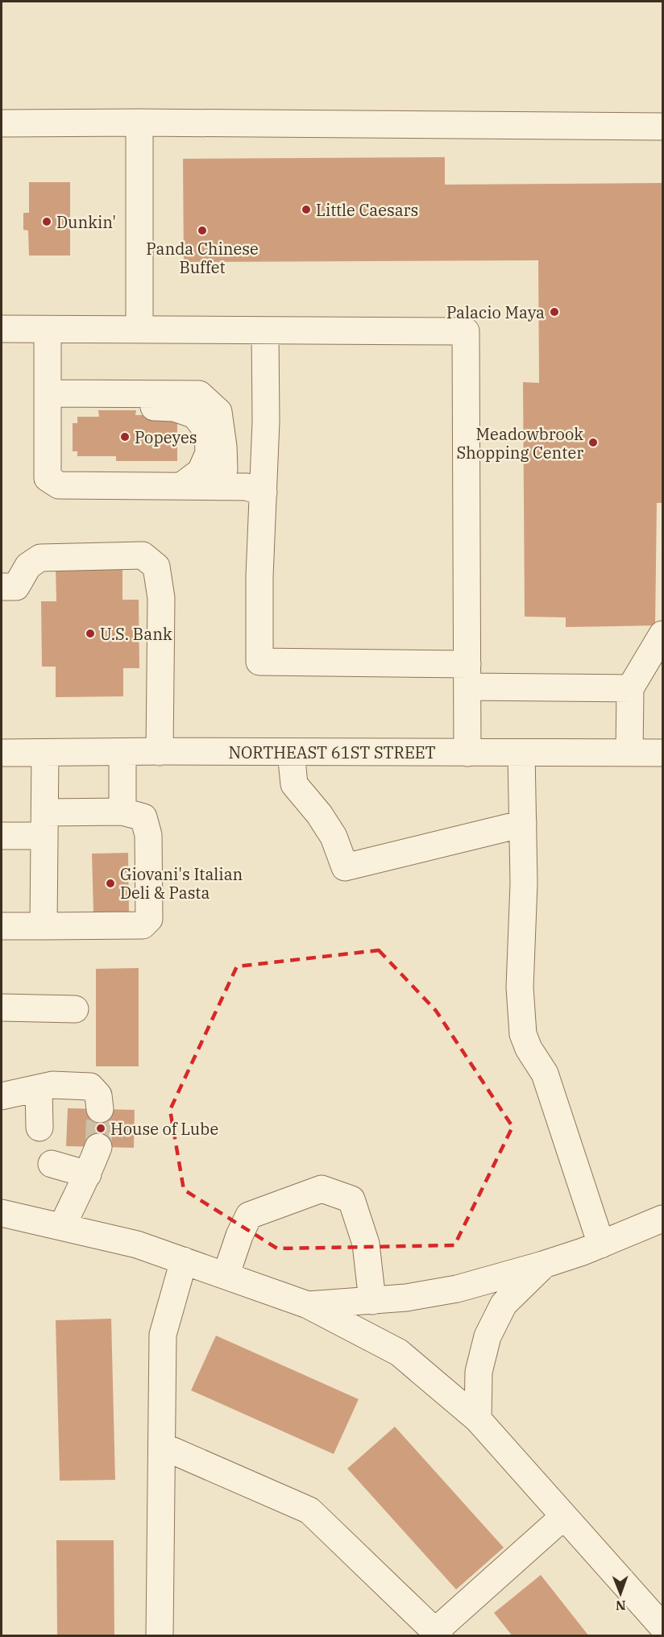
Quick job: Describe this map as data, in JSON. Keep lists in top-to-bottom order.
{
  "streets": {
    "street": ["NORTHEAST 61ST STREET"]
  },
  "places": [
    "Little Caesars",
    "Dunkin'",
    "Panda Chinese Buffet",
    "Palacio Maya",
    "Popeyes",
    "Meadowbrook Shopping Center",
    "U.S. Bank",
    "Giovani's Italian Deli & Pasta",
    "House of Lube"
  ],
  "north": "bottom"
}
